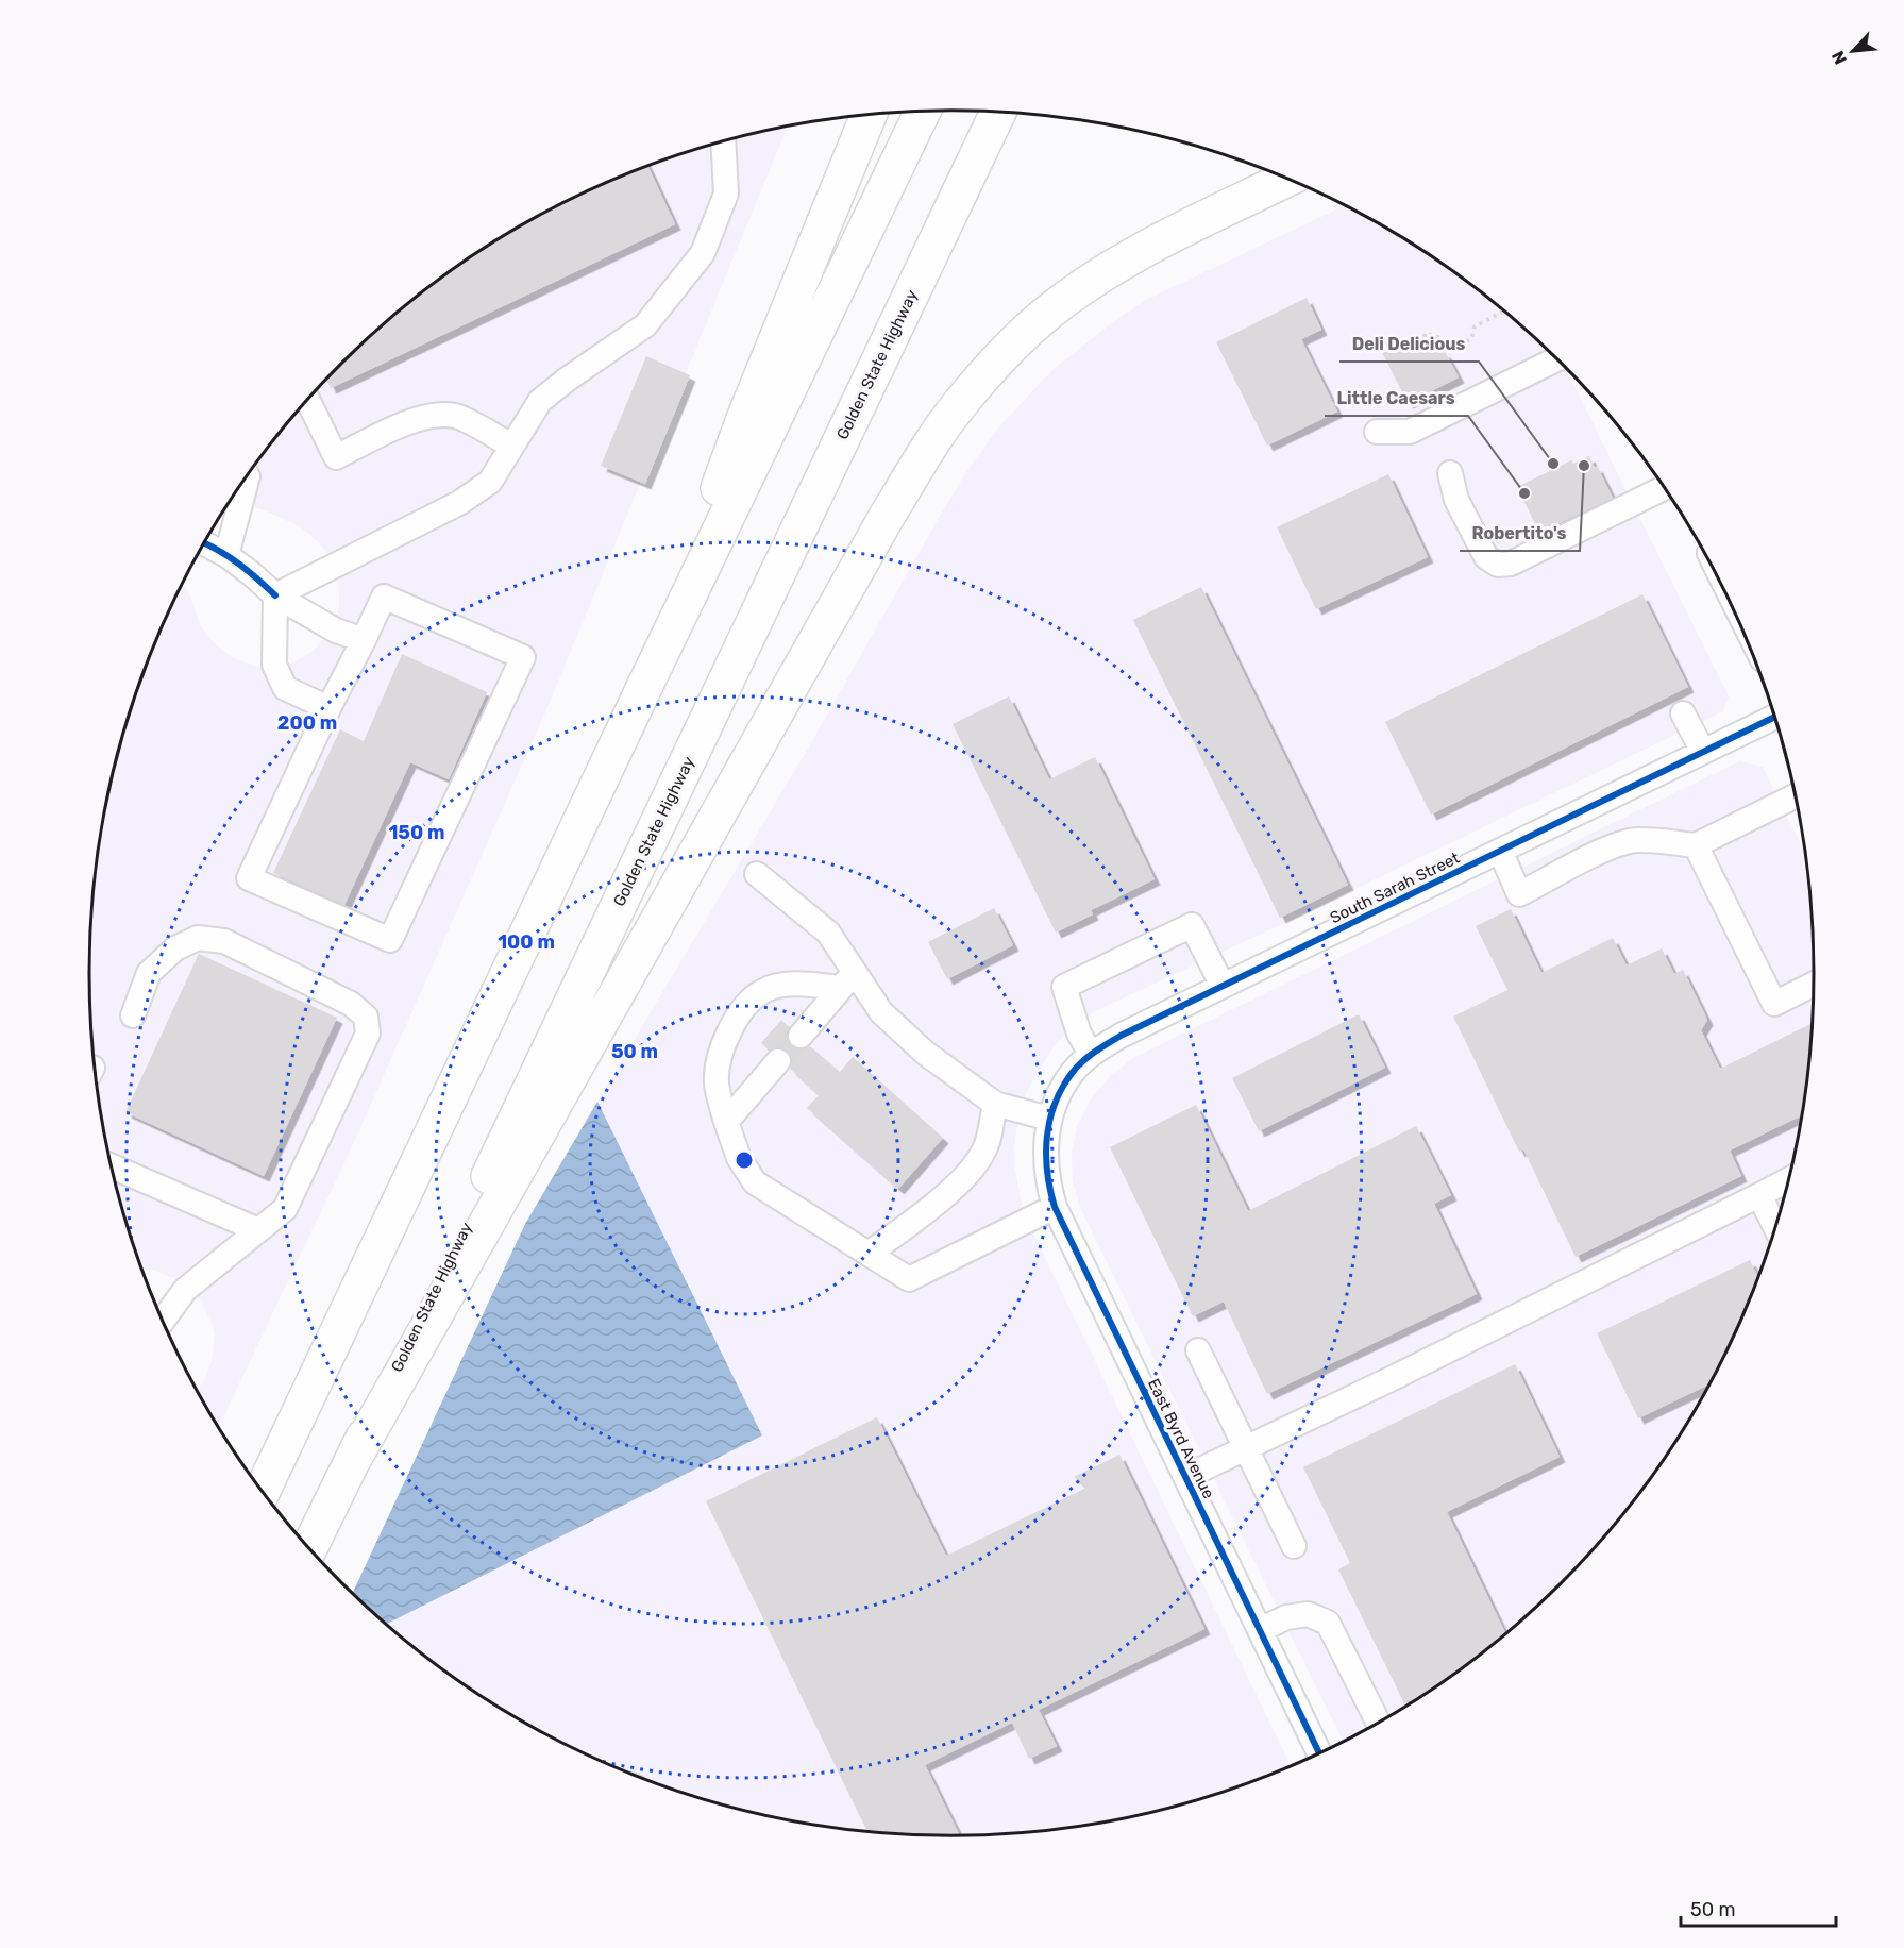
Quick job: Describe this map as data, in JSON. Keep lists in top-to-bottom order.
{
  "streets": {
    "highway": ["Golden State Highway"],
    "street": ["South Sarah Street", "East Byrd Avenue"]
  },
  "crossings": [
    ["South Sarah Street", "East Byrd Avenue"]
  ],
  "places": ["Deli Delicious", "Robertito's", "Little Caesars"],
  "scale_bar": "50 m",
  "north": "bottom left",
  "rings": [
    "200 m",
    "150 m",
    "100 m",
    "50 m"
  ]
}
